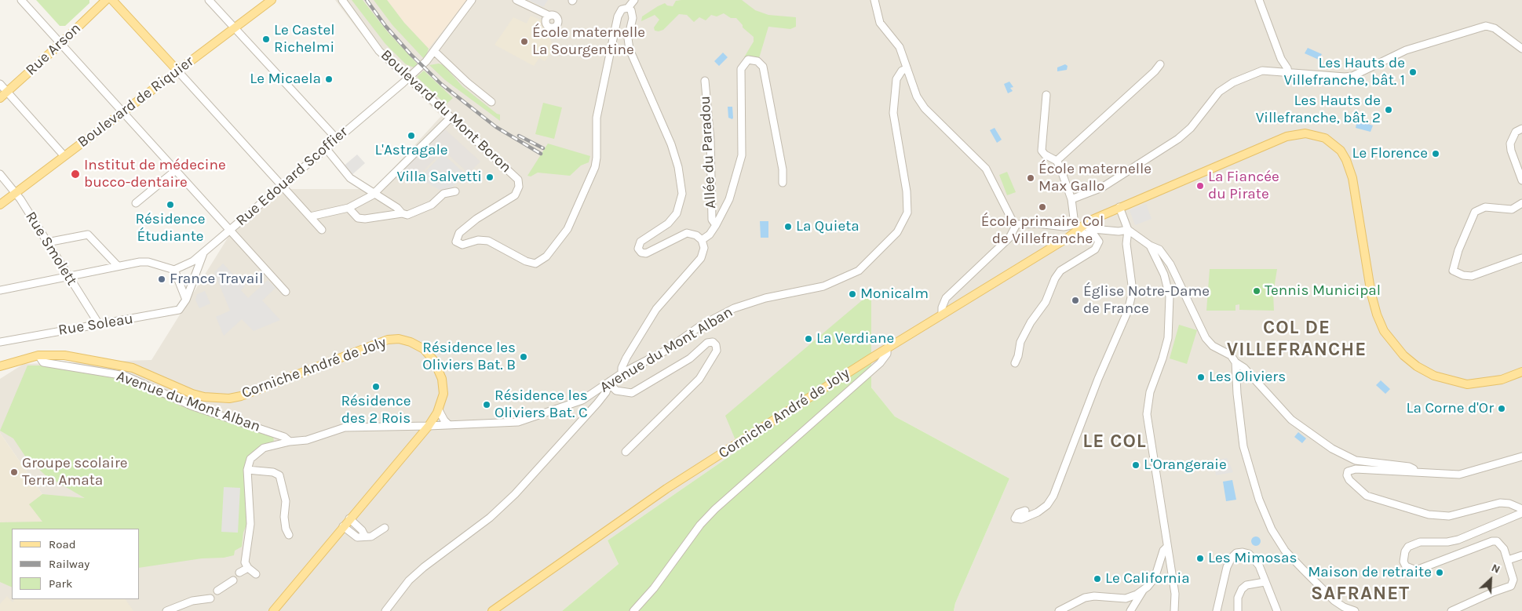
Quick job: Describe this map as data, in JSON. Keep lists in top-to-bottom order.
{
  "streets": {
    "main road": ["Rue Arson", "Boulevard de Riquier", "Corniche André de Joly"],
    "street": [
      "Boulevard du Mont Boron",
      "Allée du Paradou",
      "Rue Edouard Scoffier",
      "Rue Smolett",
      "Rue Soleau",
      "Avenue du Mont Alban"
    ]
  },
  "crossings": [
    ["Boulevard de Riquier", "Rue Smolett"],
    ["Boulevard du Mont Boron", "Rue Edouard Scoffier"],
    ["Rue Smolett", "Rue Soleau"],
    ["Avenue du Mont Alban", "Corniche André de Joly"]
  ],
  "districts": ["COL DE VILLEFRANCHE", "LE COL", "SAFRANET"],
  "places": [
    "Le Castel Richelmi",
    "École maternelle La Sourgentine",
    "Les Hauts de Villefranche, bât. 1",
    "Le Micaela",
    "Les Hauts de Villefranche, bât. 2",
    "L'Astragale",
    "Le Florence",
    "Institut de médecine bucco-dentaire",
    "Villa Salvetti",
    "École maternelle Max Gallo",
    "La Fiancée du Pirate",
    "Résidence Étudiante",
    "École primaire Col de Villefranche",
    "La Quieta",
    "France Travail",
    "Tennis Municipal",
    "Monicalm",
    "Église Notre-Dame de France",
    "La Verdiane",
    "Résidence les Oliviers Bat. B",
    "Les Oliviers",
    "Résidence des 2 Rois",
    "Résidence les Oliviers Bat. C",
    "La Corne d'Or",
    "L'Orangeraie",
    "Groupe scolaire Terra Amata",
    "Les Mimosas",
    "Maison de retraite",
    "Le California"
  ],
  "legend": ["Road", "Railway", "Park"],
  "north": "top right"
}
